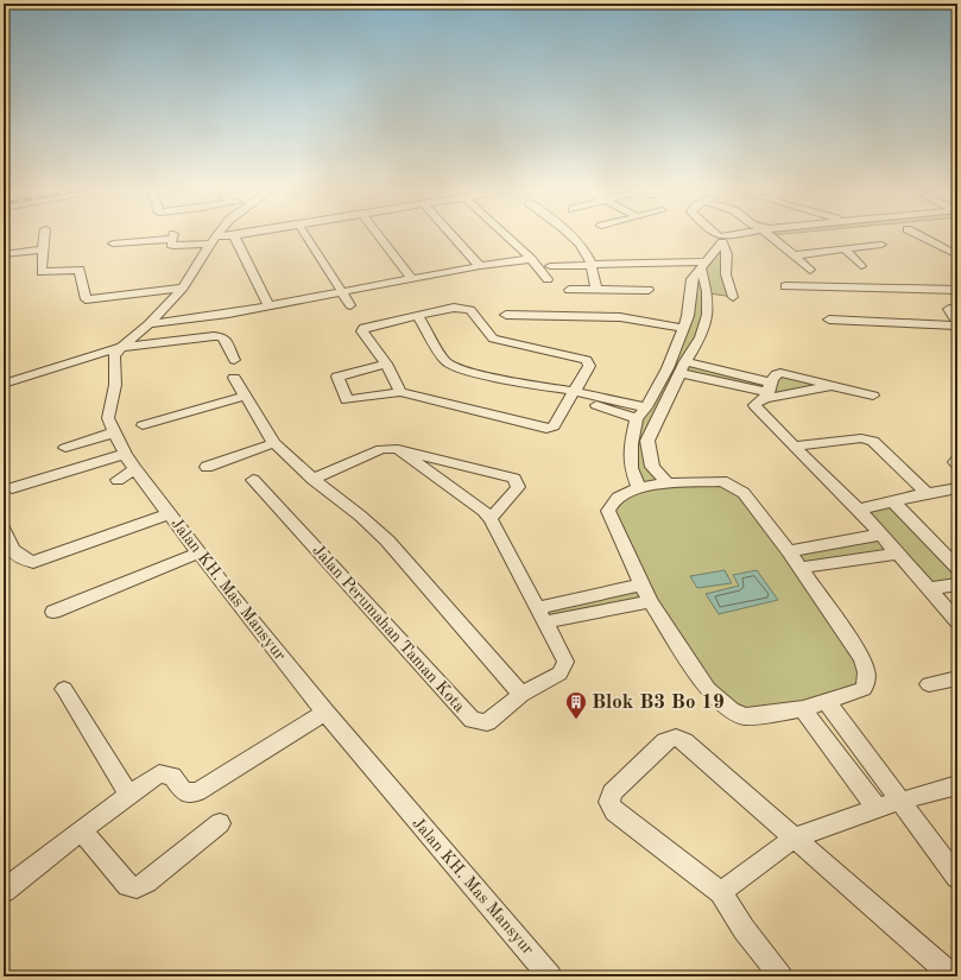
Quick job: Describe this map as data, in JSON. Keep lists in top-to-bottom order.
{
  "streets": {
    "street": ["Jalan KH. Mas Mansyur", "Jalan Perumahan Taman Kota"]
  },
  "places": {
    "building": ["Blok B3 Bo 19"]
  }
}
